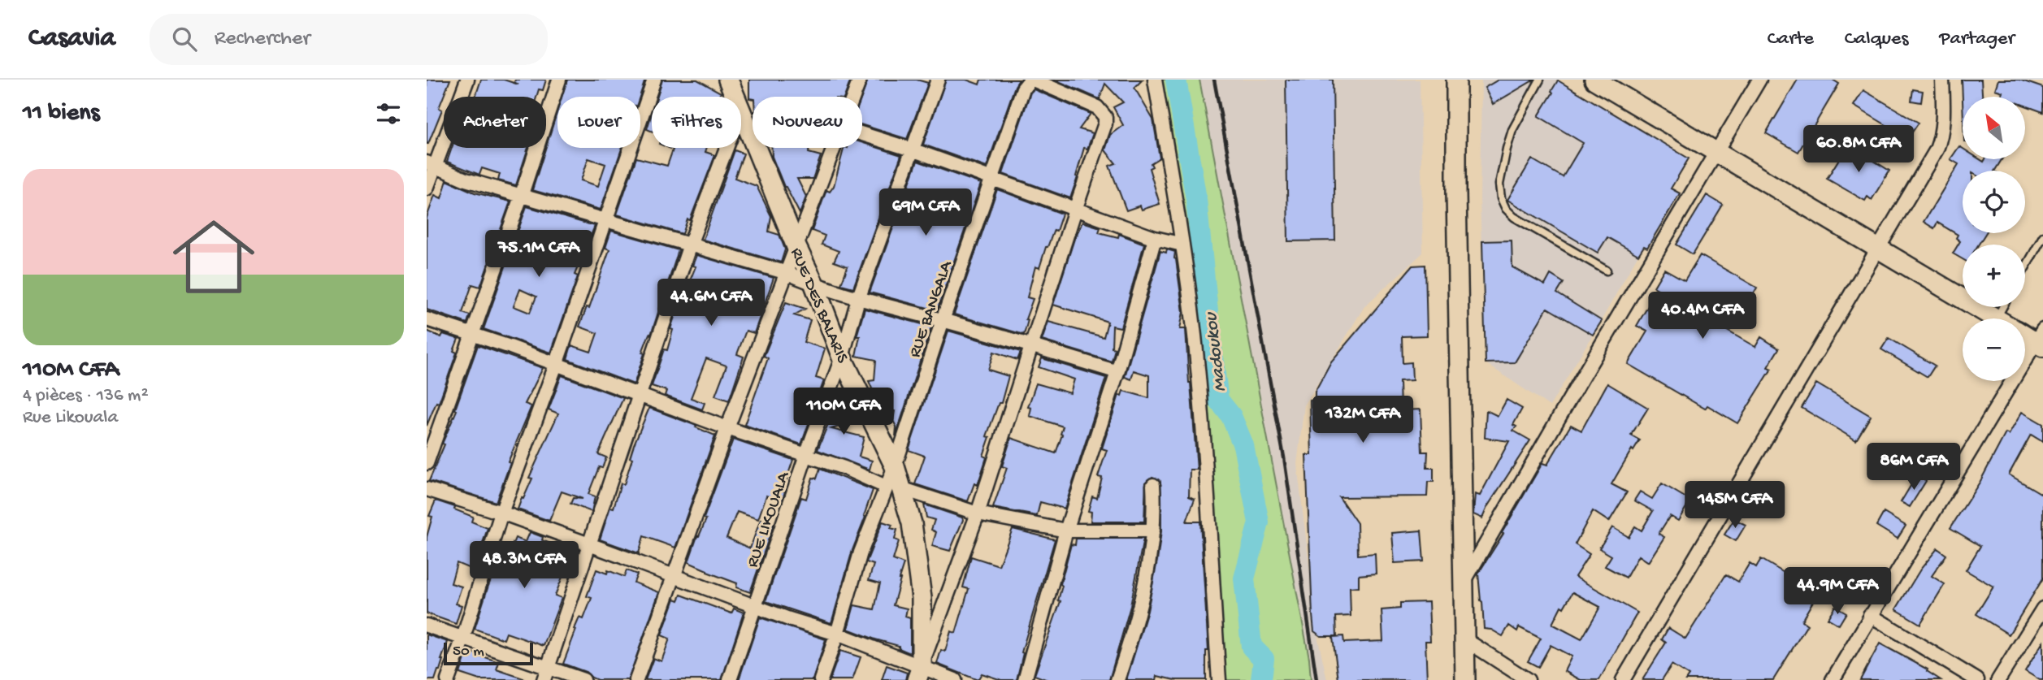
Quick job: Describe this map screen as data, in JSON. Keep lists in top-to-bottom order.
{
  "streets": {
    "main road": ["RUE DES BALARIS"],
    "street": ["RUE BANGALA", "RUE LIKOUALA"]
  },
  "crossings": [
    ["RUE DES BALARIS", "RUE BANGALA"],
    ["RUE DES BALARIS", "RUE LIKOUALA"]
  ],
  "water": ["Madoukou"],
  "scale_bar": "50 m",
  "north": "top left",
  "page": {
    "header": "Casavia",
    "search": "Rechercher",
    "nav": ["Carte", "Calques", "Partager"],
    "heading": "11 biens",
    "map_buttons": ["+", "−"],
    "chip": [
      "Acheter",
      "Louer",
      "Filtres",
      "Nouveau"
    ],
    "price": [
      "60.8M CFA",
      "69M CFA",
      "75.1M CFA",
      "44.6M CFA",
      "40.4M CFA",
      "110M CFA",
      "132M CFA",
      "86M CFA",
      "145M CFA",
      "48.3M CFA",
      "44.9M CFA"
    ],
    "list": [
      {
        "name": "110M CFA",
        "note": "4 pièces · 136 m² · Rue Likouala"
      }
    ],
    "scale": "50 m"
  }
}
